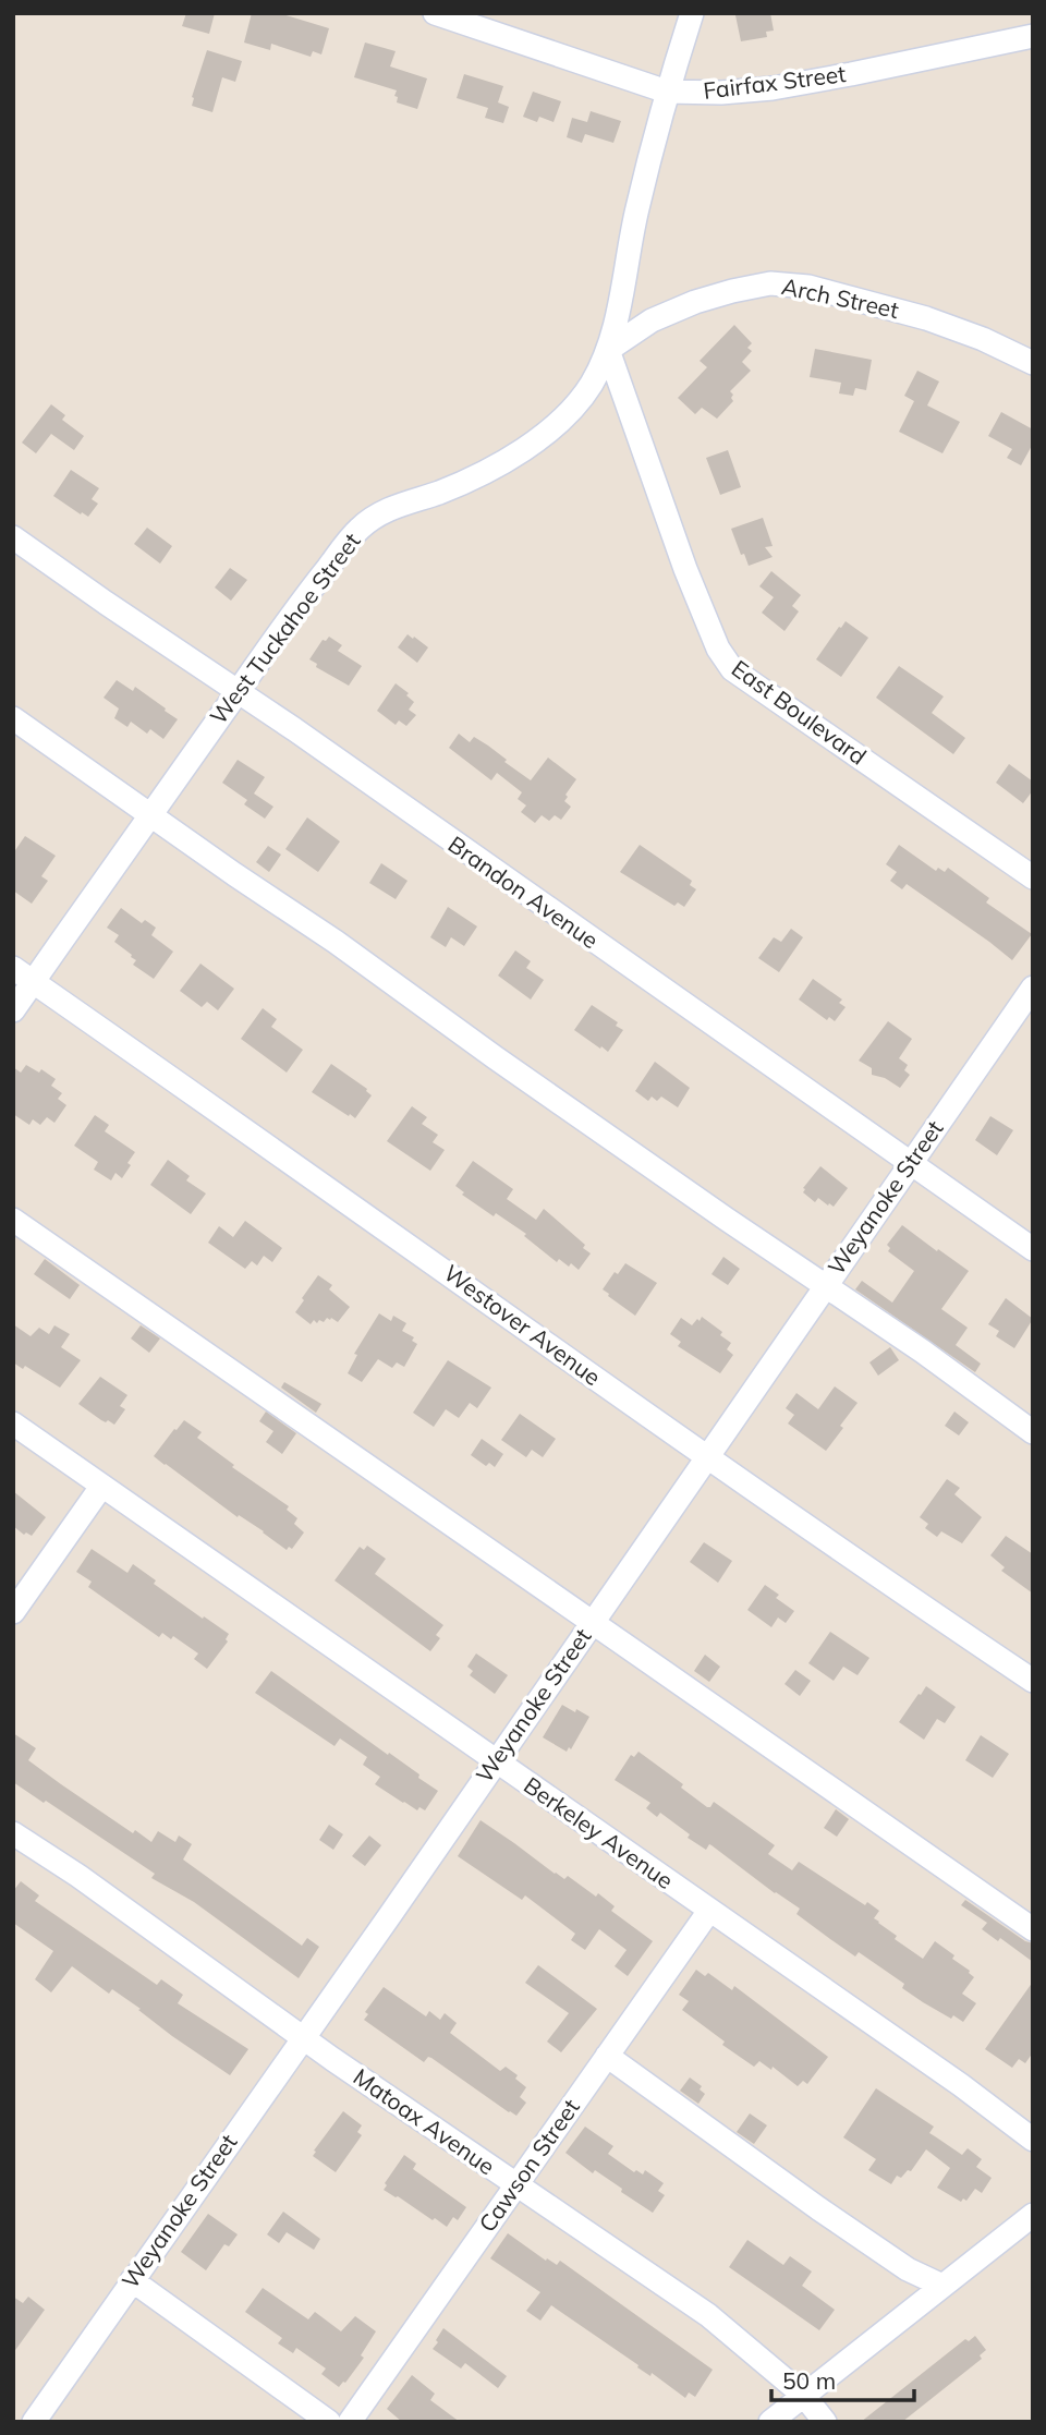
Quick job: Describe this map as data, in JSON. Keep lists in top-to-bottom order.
{
  "streets": {
    "street": [
      "Fairfax Street",
      "Arch Street",
      "West Tuckahoe Street",
      "East Boulevard",
      "Brandon Avenue",
      "Weyanoke Street",
      "Westover Avenue",
      "Berkeley Avenue",
      "Matoax Avenue",
      "Cawson Street"
    ]
  },
  "crossings": [
    ["Fairfax Street", "West Tuckahoe Street"],
    ["Arch Street", "West Tuckahoe Street"],
    ["Arch Street", "East Boulevard"],
    ["West Tuckahoe Street", "East Boulevard"],
    ["West Tuckahoe Street", "Brandon Avenue"],
    ["West Tuckahoe Street", "Westover Avenue"],
    ["Brandon Avenue", "Weyanoke Street"],
    ["Weyanoke Street", "Westover Avenue"],
    ["Weyanoke Street", "Berkeley Avenue"],
    ["Weyanoke Street", "Matoax Avenue"],
    ["Berkeley Avenue", "Cawson Street"],
    ["Matoax Avenue", "Cawson Street"]
  ],
  "scale_bar": "50 m"
}
